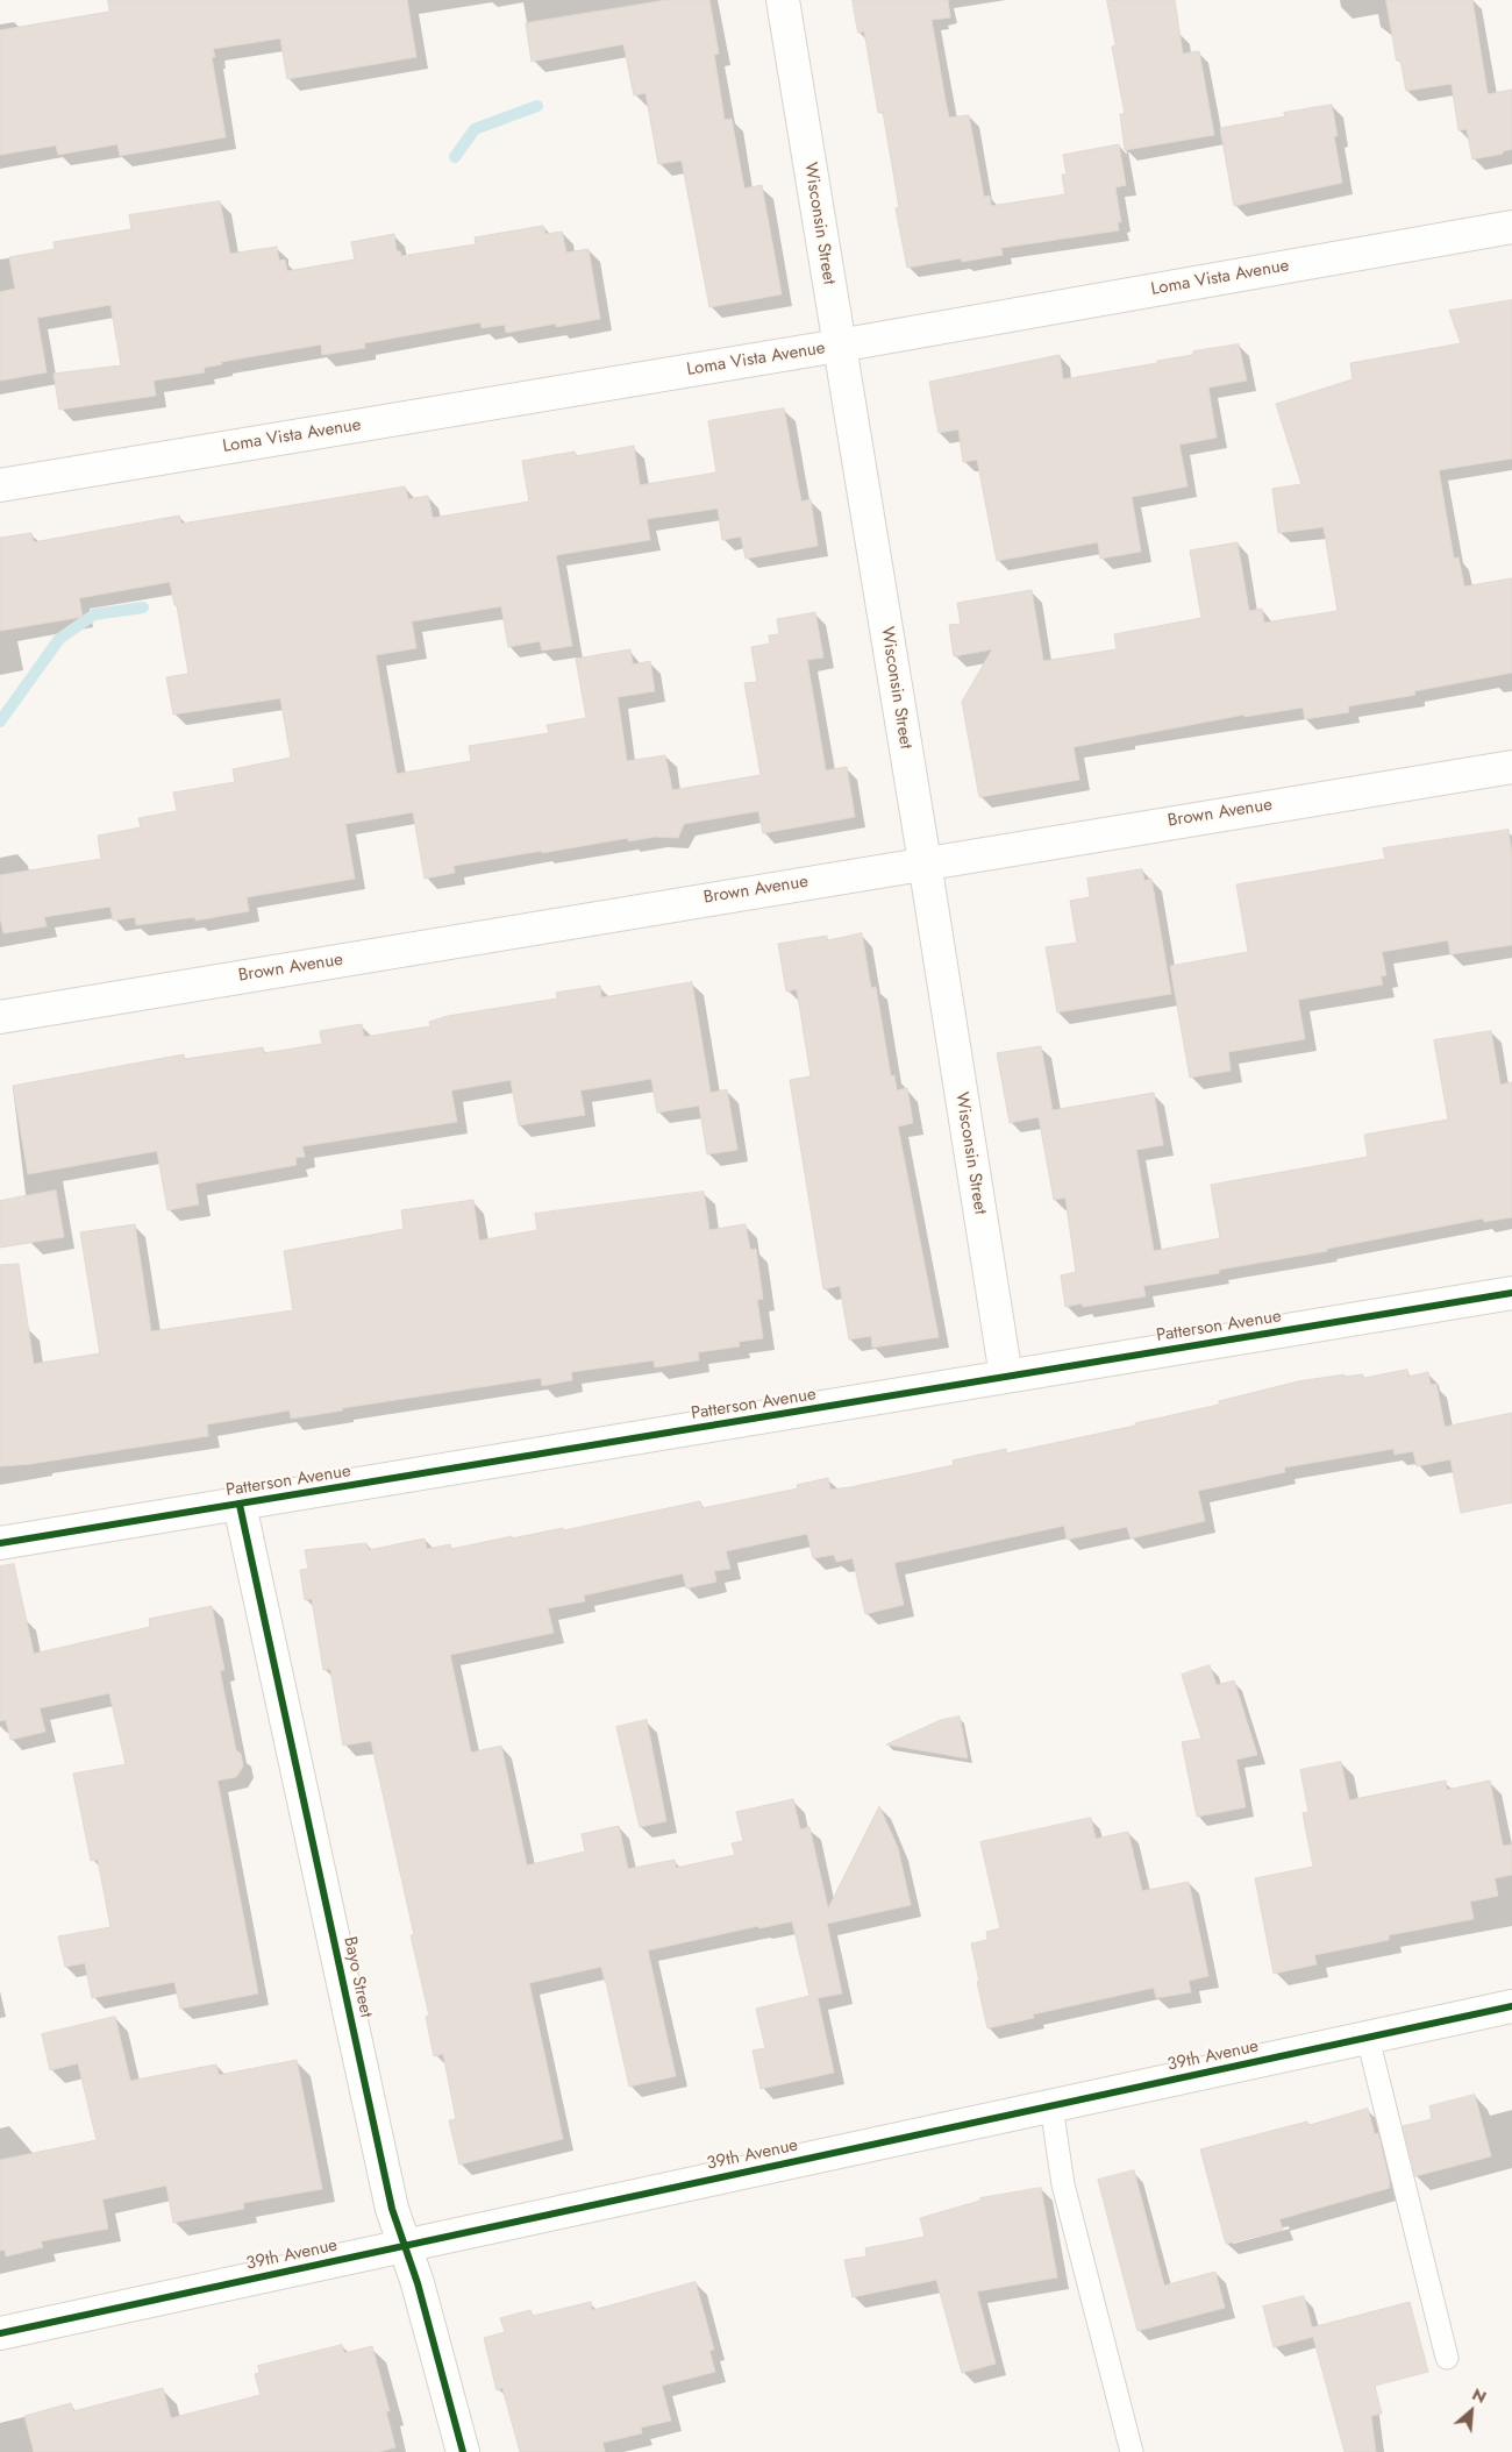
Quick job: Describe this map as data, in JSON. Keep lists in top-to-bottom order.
{
  "streets": {
    "street": [
      "Wisconsin Street",
      "Loma Vista Avenue",
      "Brown Avenue",
      "Patterson Avenue",
      "Bayo Street",
      "39th Avenue"
    ]
  },
  "crossings": [
    ["Wisconsin Street", "Loma Vista Avenue"],
    ["Wisconsin Street", "Brown Avenue"],
    ["Wisconsin Street", "Patterson Avenue"],
    ["Patterson Avenue", "Bayo Street"],
    ["Bayo Street", "39th Avenue"]
  ],
  "north": "top right"
}
